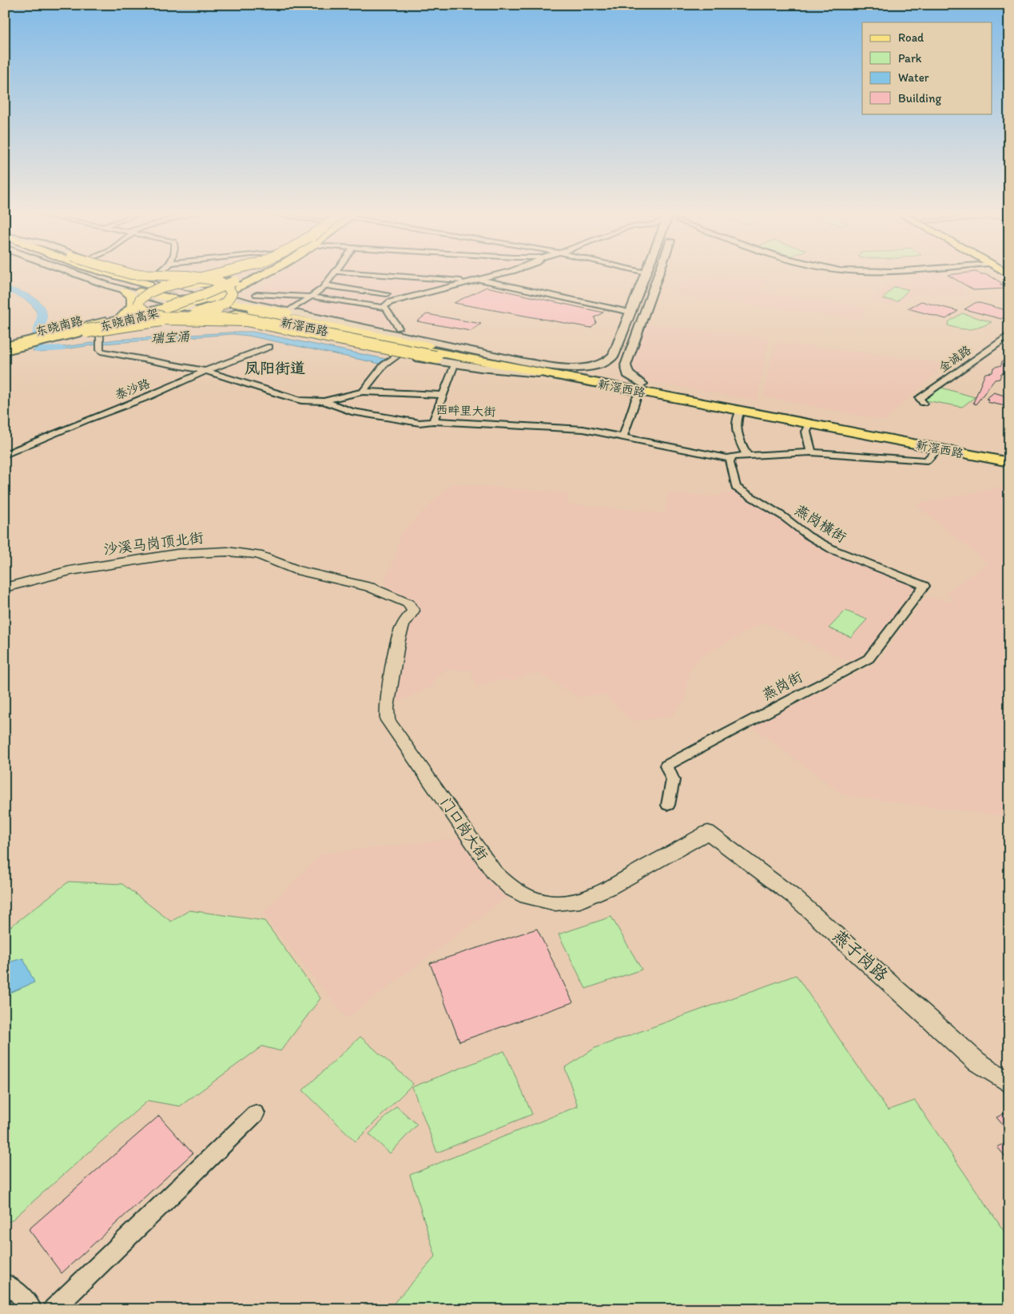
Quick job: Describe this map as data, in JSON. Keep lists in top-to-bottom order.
{
  "streets": {
    "highway": ["东晓南高架", "新滘西路"],
    "main road": ["东晓南路"],
    "street": [
      "金诚路",
      "泰沙路",
      "西畔里大街",
      "燕岗横街",
      "沙溪马岗顶北街",
      "燕岗街",
      "门口岗大街",
      "燕子岗路"
    ]
  },
  "crossings": [
    ["东晓南高架", "东晓南路"],
    ["东晓南高架", "西畔里大街"],
    ["东晓南路", "西畔里大街"],
    ["新滘西路", "西畔里大街"],
    ["泰沙路", "西畔里大街"],
    ["西畔里大街", "燕岗横街"],
    ["燕岗横街", "燕岗街"],
    ["沙溪马岗顶北街", "门口岗大街"],
    ["门口岗大街", "燕子岗路"]
  ],
  "districts": ["凤阳街道"],
  "water": ["瑞宝涌"],
  "legend": [
    "Road",
    "Park",
    "Water",
    "Building"
  ]
}
